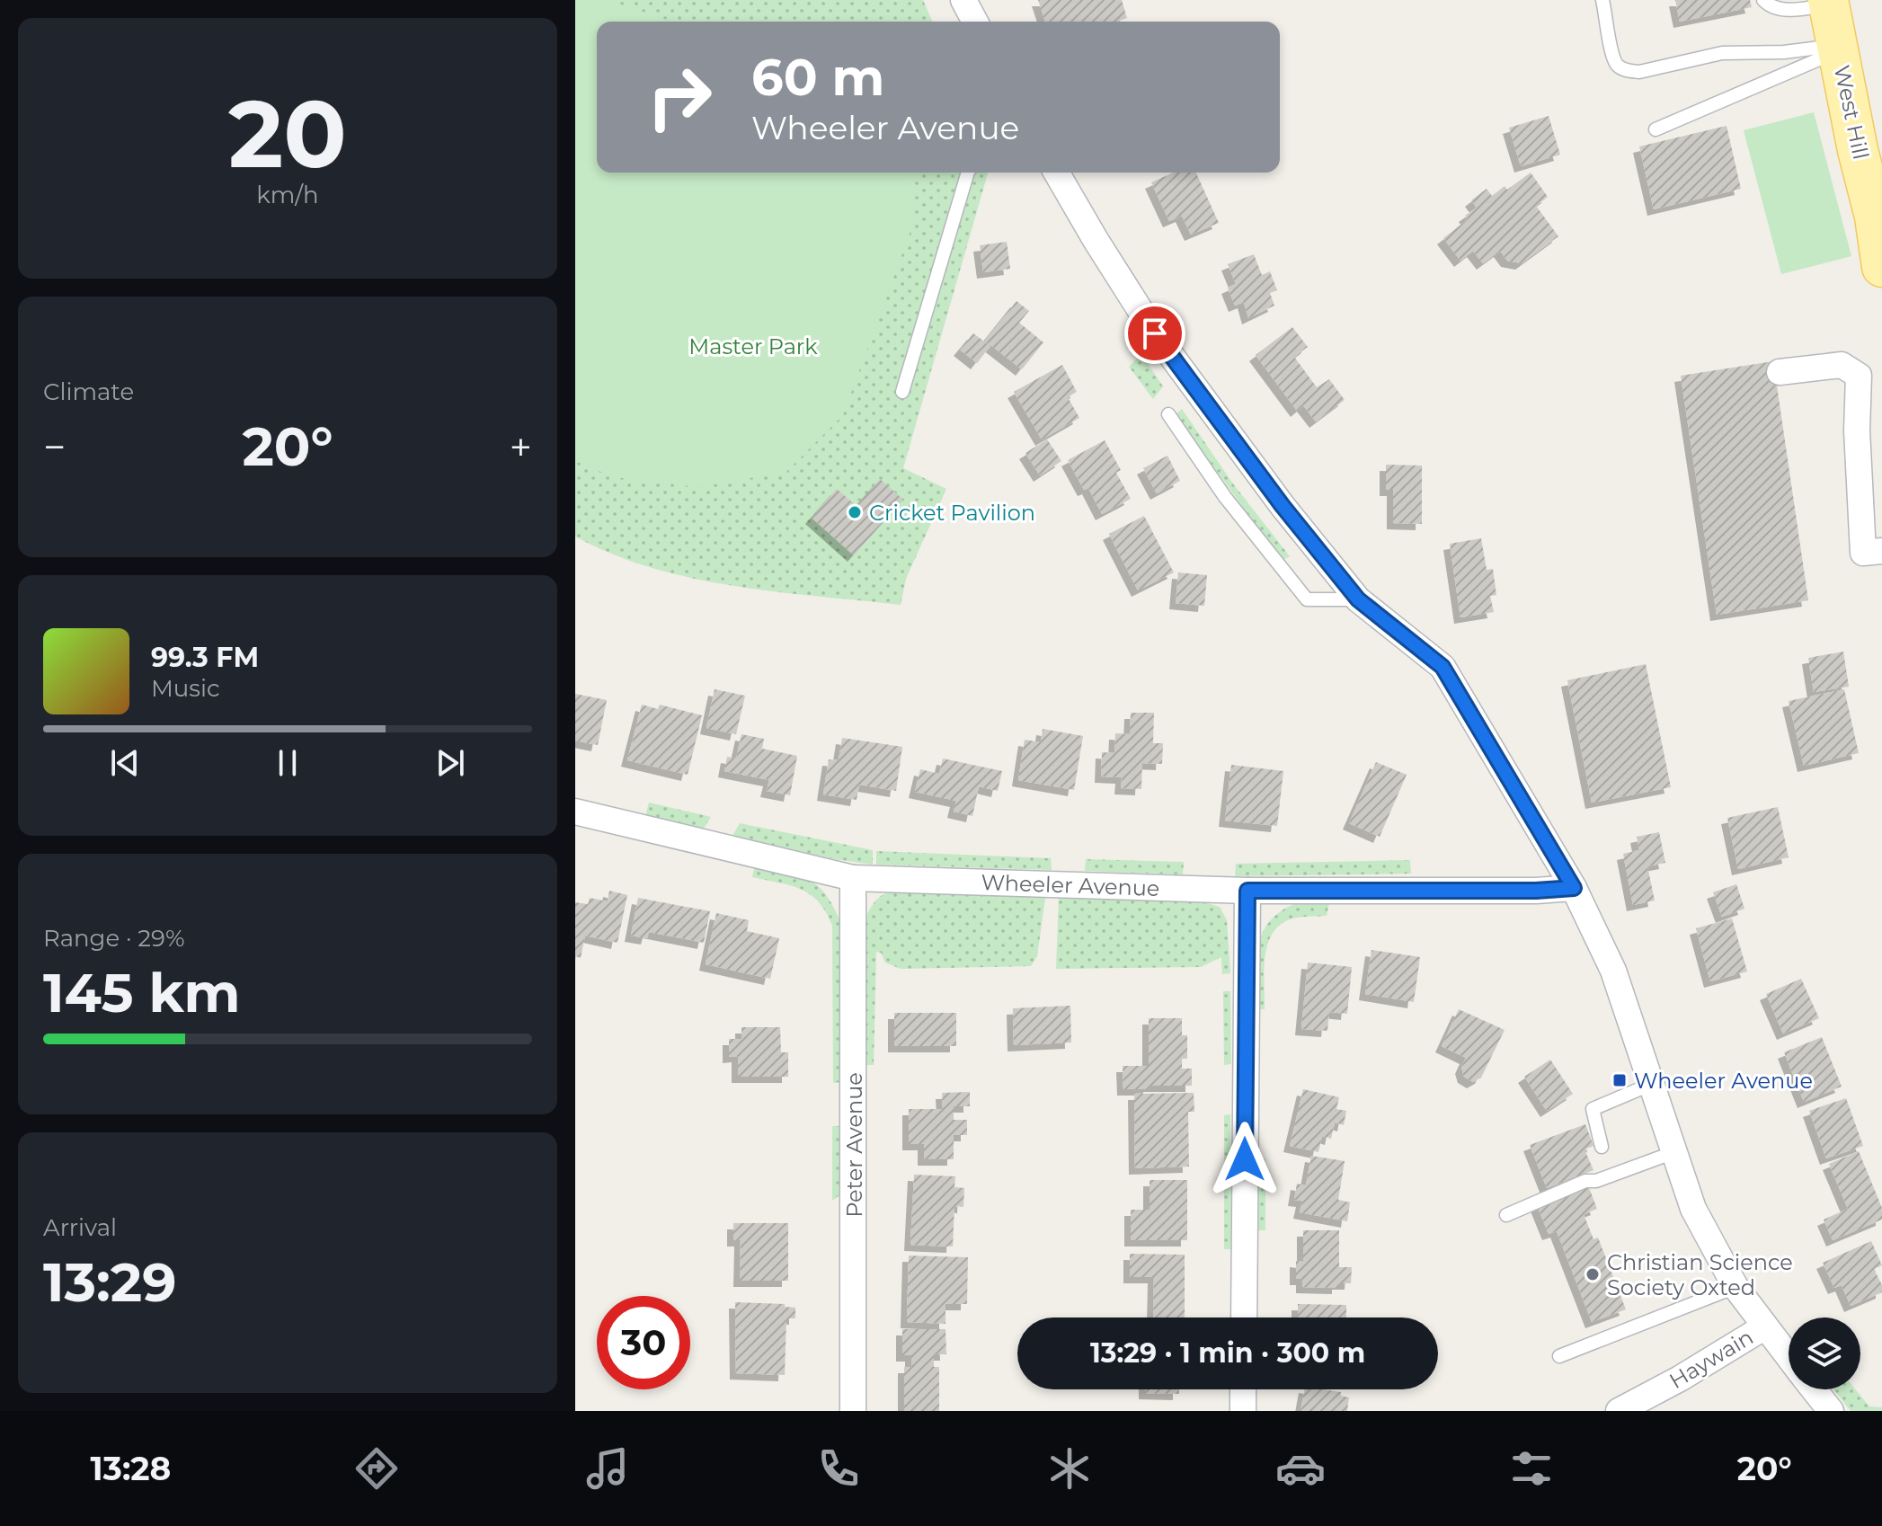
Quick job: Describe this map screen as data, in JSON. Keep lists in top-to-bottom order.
{
  "streets": {
    "main road": ["West Hill"],
    "street": ["Wheeler Avenue", "Peter Avenue", "Haywain"]
  },
  "crossings": [
    ["Wheeler Avenue", "Peter Avenue"]
  ],
  "parks": ["Master Park"],
  "places": {
    "other": ["Cricket Pavilion", "Christian Science Society Oxted"],
    "transit": ["Wheeler Avenue"]
  },
  "page": {
    "tile": [
      ["20", "km/h"],
      "Climate",
      ["Range · 29%", "145 km"],
      ["Arrival", "13:29"]
    ],
    "turn": ["60 m", "Wheeler Avenue"],
    "heat": ["−", "20°", "+"],
    "song": ["99.3 FM", "Music"],
    "limit": "30",
    "trip": "13:29 · 1 min · 300 m",
    "tabs": ["13:28", "20°"]
  }
}
